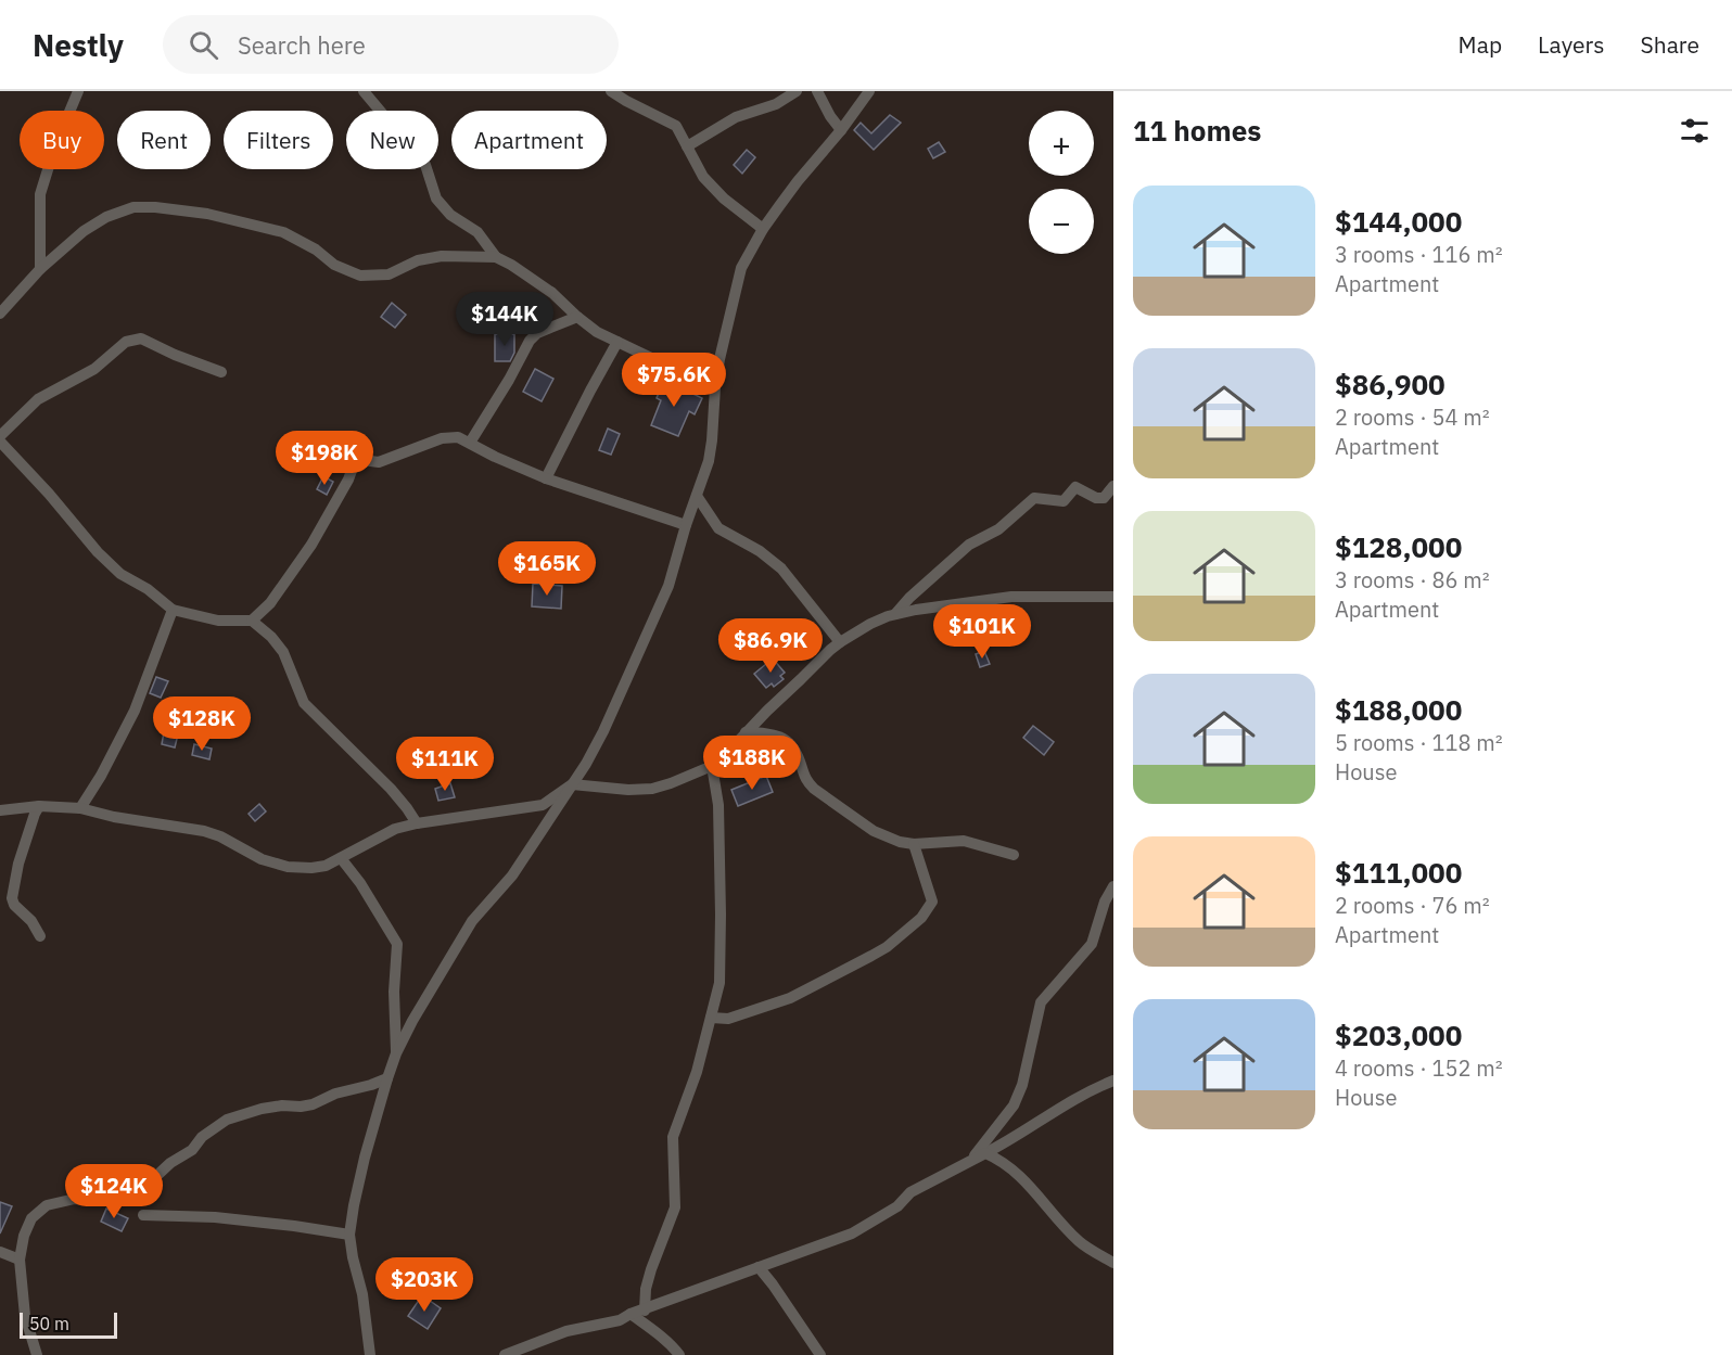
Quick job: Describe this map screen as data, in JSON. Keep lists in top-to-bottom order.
{
  "scale_bar": "50 m",
  "page": {
    "header": "Nestly",
    "search": "Search here",
    "nav": ["Map", "Layers", "Share"],
    "heading": "11 homes",
    "map_buttons": ["+", "−"],
    "chip": [
      "Buy",
      "Rent",
      "Filters",
      "New",
      "Apartment"
    ],
    "list": [
      {
        "name": "$144,000",
        "note": "3 rooms · 116 m² · Apartment"
      },
      {
        "name": "$86,900",
        "note": "2 rooms · 54 m² · Apartment"
      },
      {
        "name": "$128,000",
        "note": "3 rooms · 86 m² · Apartment"
      },
      {
        "name": "$188,000",
        "note": "5 rooms · 118 m² · House"
      },
      {
        "name": "$111,000",
        "note": "2 rooms · 76 m² · Apartment"
      },
      {
        "name": "$203,000",
        "note": "4 rooms · 152 m² · House"
      }
    ],
    "price": [
      "$144K",
      "$75.6K",
      "$198K",
      "$165K",
      "$101K",
      "$86.9K",
      "$128K",
      "$188K",
      "$111K",
      "$124K",
      "$203K"
    ],
    "scale": "50 m"
  }
}
